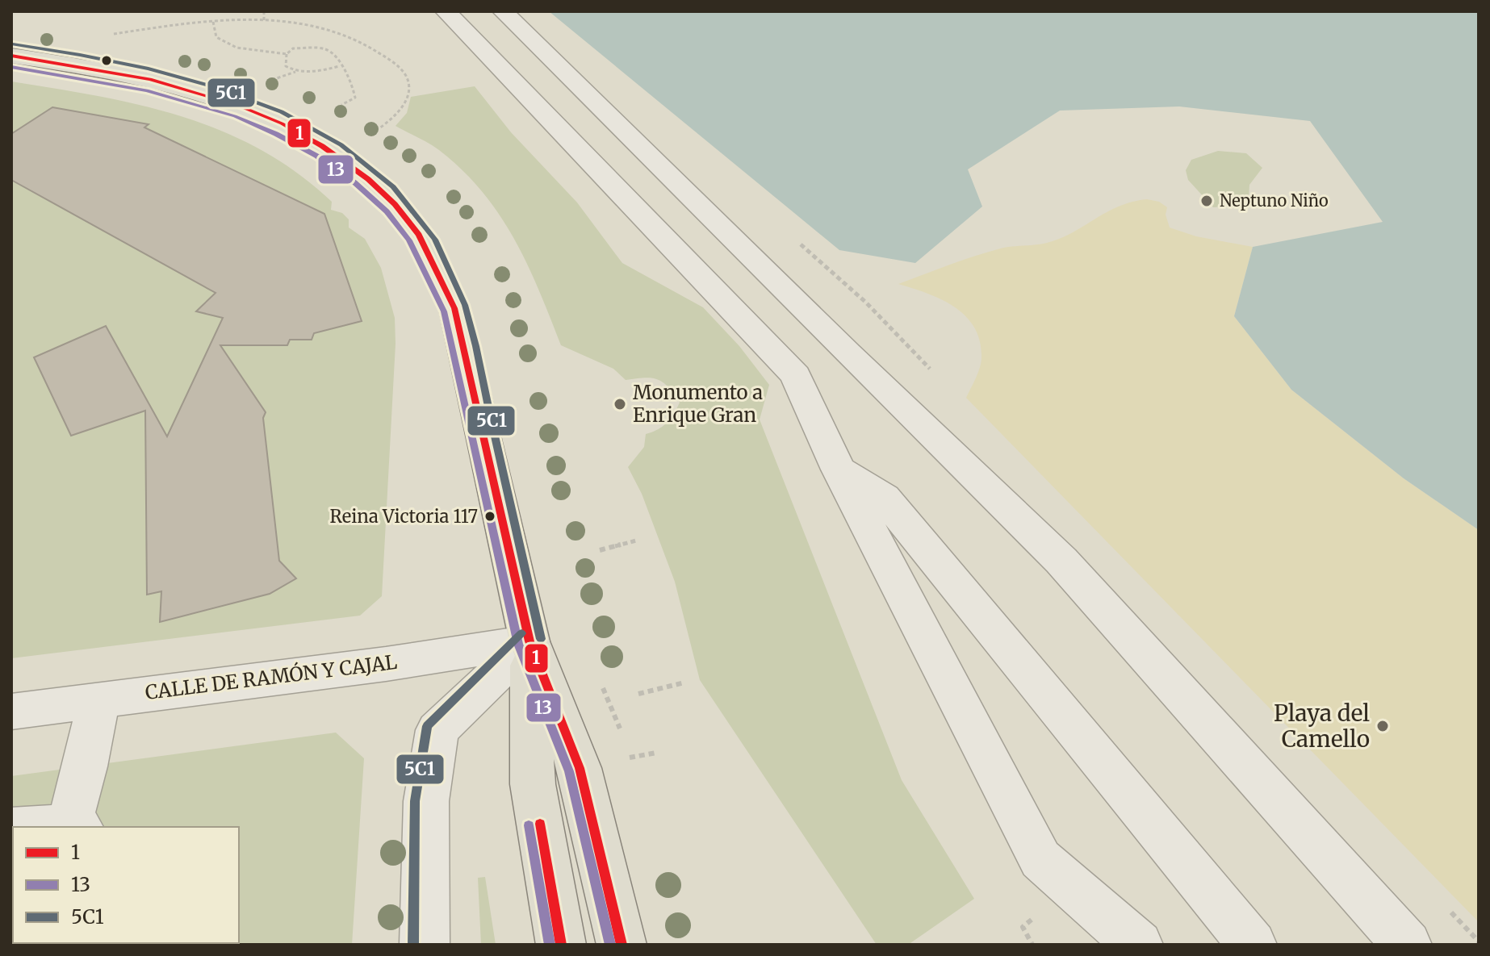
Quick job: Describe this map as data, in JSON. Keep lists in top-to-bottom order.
{
  "streets": {
    "street": ["CALLE DE RAMÓN Y CAJAL"]
  },
  "places": [
    "Neptuno Niño",
    "Monumento a Enrique Gran",
    "Reina Victoria 117",
    "Playa del Camello"
  ],
  "lines": ["transit line 5C1", "transit line 1", "transit line 13"],
  "legend": ["1", "13", "5C1"]
}
